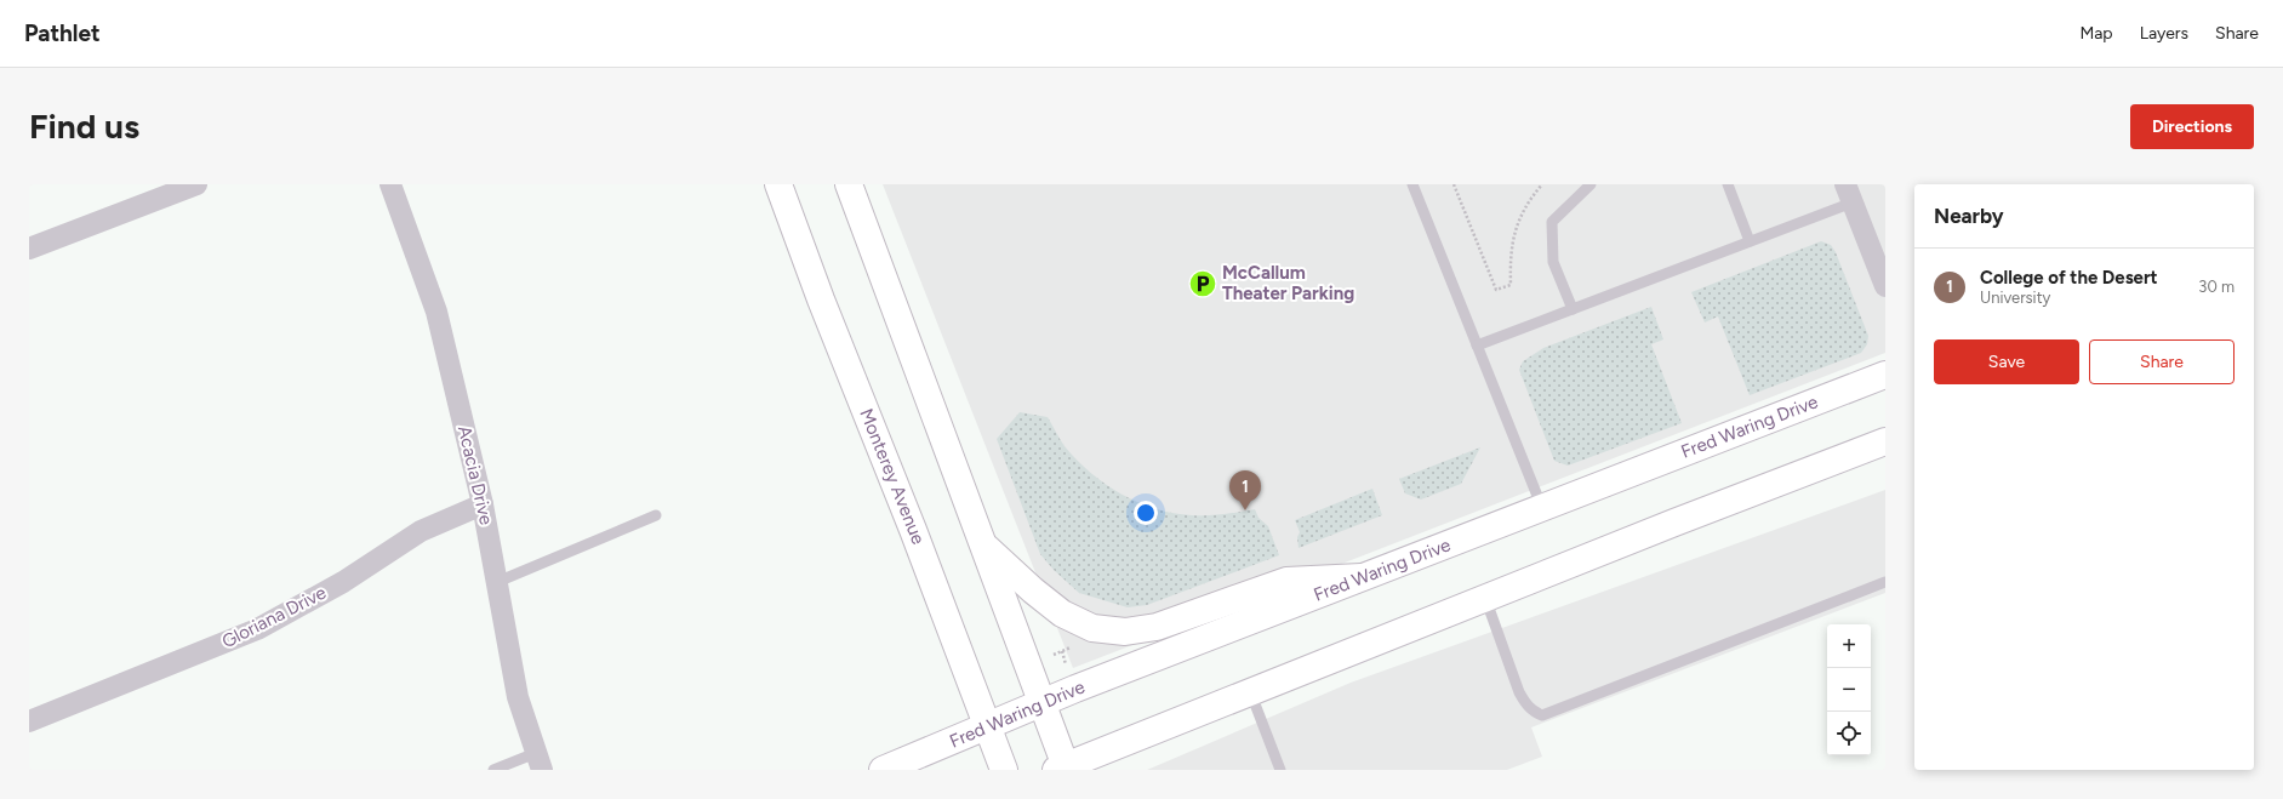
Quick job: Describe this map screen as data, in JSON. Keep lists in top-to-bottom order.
{
  "streets": {
    "main road": ["Fred Waring Drive", "Monterey Avenue"],
    "street": ["Acacia Drive", "Gloriana Drive"]
  },
  "crossings": [
    ["Fred Waring Drive", "Monterey Avenue"],
    ["Acacia Drive", "Gloriana Drive"]
  ],
  "places": {
    "parking": ["McCallum Theater Parking"]
  },
  "page": {
    "header": "Pathlet",
    "nav": ["Map", "Layers", "Share"],
    "buttons": [
      "Directions",
      ["Save", "Share"]
    ],
    "title": "Find us",
    "heading": "Nearby",
    "list": [
      {
        "mark": "1",
        "name": "College of the Desert",
        "note": "University",
        "value": "30 m"
      }
    ],
    "pins": "1",
    "map_buttons": ["+", "−"]
  }
}
